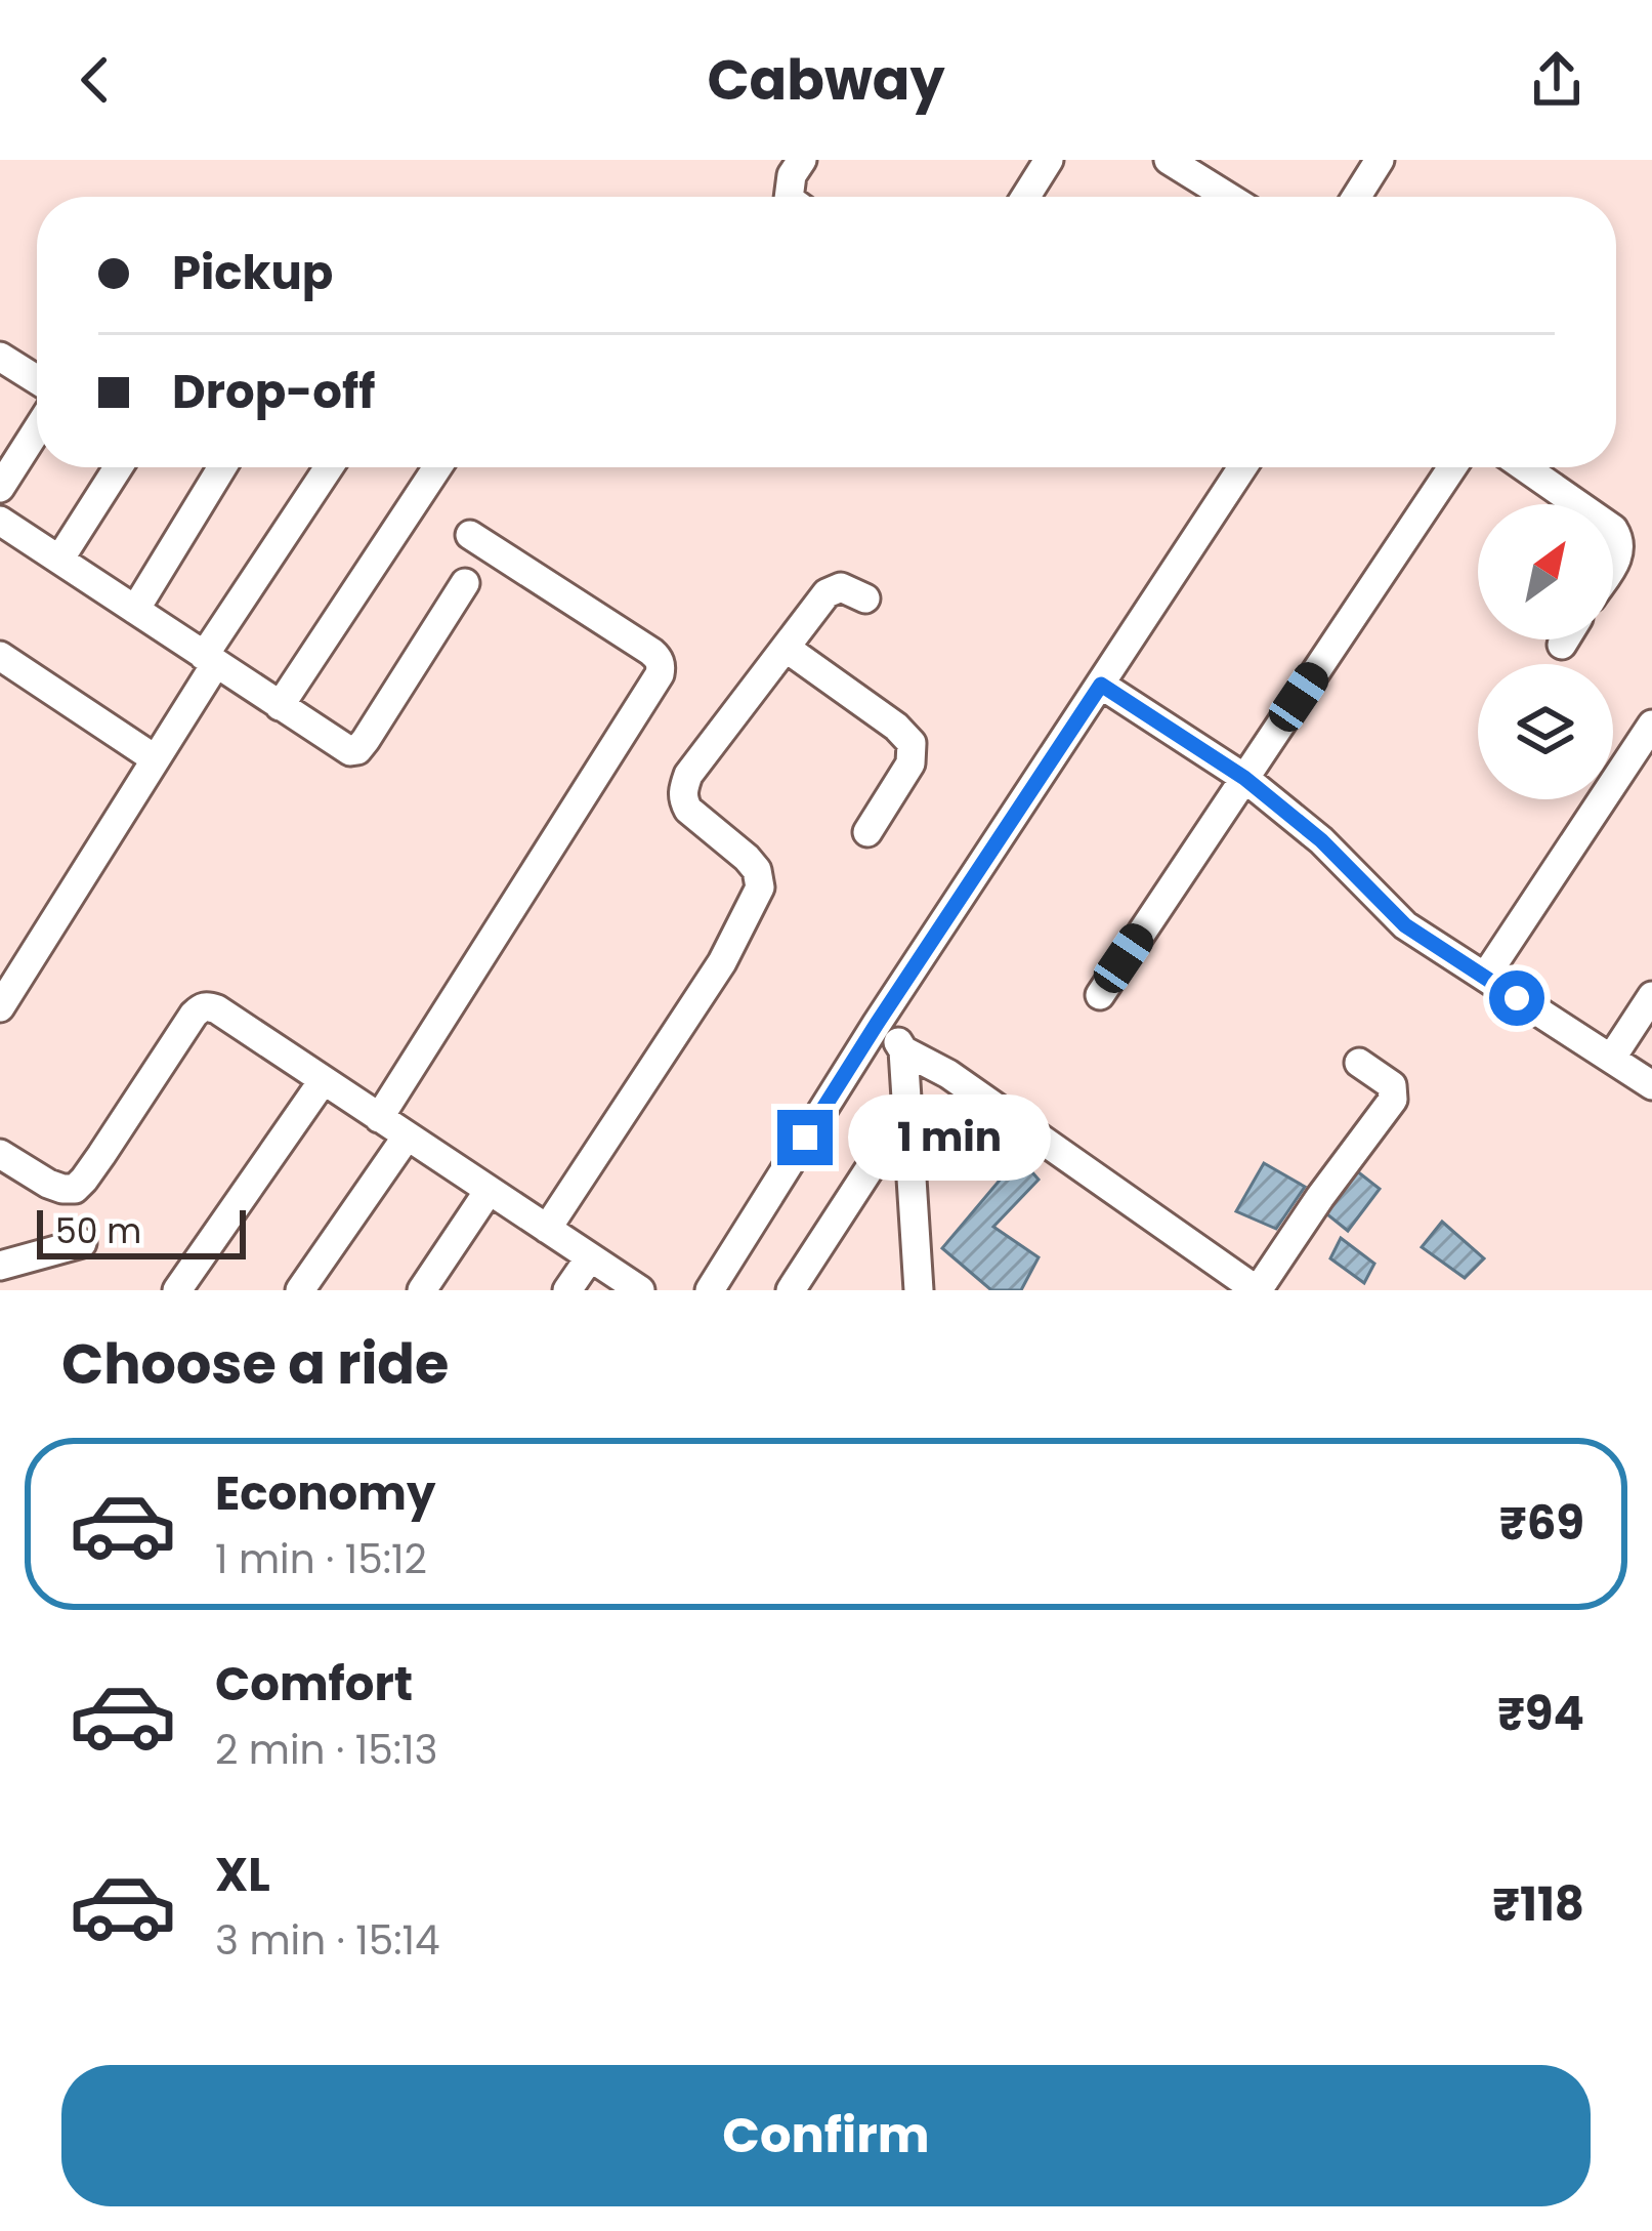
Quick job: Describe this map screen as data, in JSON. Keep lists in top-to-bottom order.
{
  "scale_bar": "50 m",
  "north": "top right",
  "page": {
    "header": "Cabway",
    "banner": ["Pickup", "Drop-off"],
    "bubble": "1 min",
    "scale": "50 m",
    "heading": "Choose a ride",
    "list": [
      {
        "name": "Economy",
        "note": "1 min · 15:12",
        "value": "₹69"
      },
      {
        "name": "Comfort",
        "note": "2 min · 15:13",
        "value": "₹94"
      },
      {
        "name": "XL",
        "note": "3 min · 15:14",
        "value": "₹118"
      }
    ],
    "buttons": "Confirm"
  }
}
